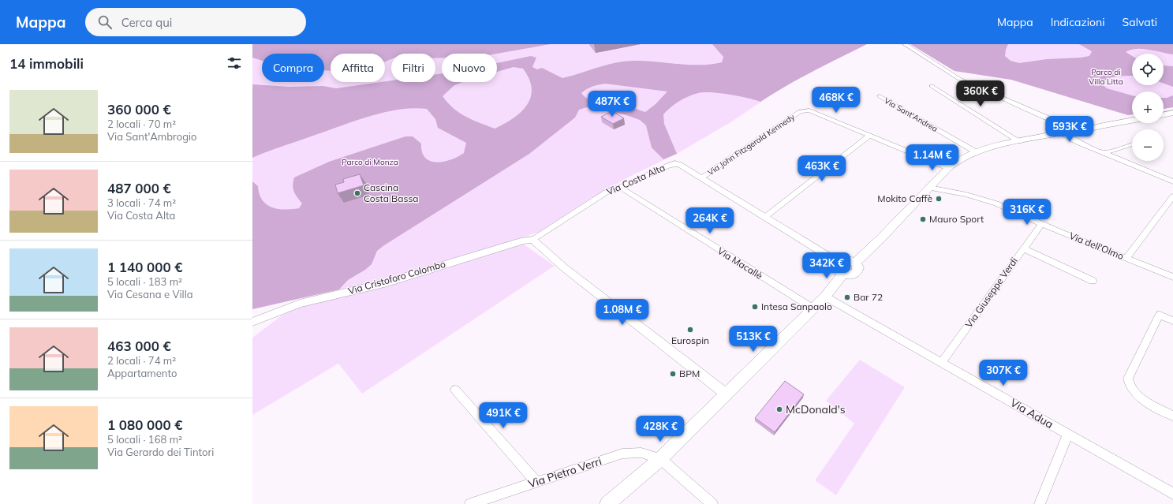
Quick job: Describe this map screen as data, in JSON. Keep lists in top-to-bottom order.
{
  "streets": {
    "street": [
      "Via Sant'Andrea",
      "Via John Fitzgerald Kennedy",
      "Via Costa Alta",
      "Via dell'Olmo",
      "Via Macallè",
      "Via Cristoforo Colombo",
      "Via Giuseppe Verdi",
      "Via Adua",
      "Via Pietro Verri"
    ]
  },
  "crossings": [
    ["Via John Fitzgerald Kennedy", "Via Costa Alta"],
    ["Via Costa Alta", "Via Macallè"],
    ["Via Costa Alta", "Via Cristoforo Colombo"],
    ["Via dell'Olmo", "Via Giuseppe Verdi"],
    ["Via Giuseppe Verdi", "Via Adua"]
  ],
  "parks": ["Parco di Villa Litta", "Parco di Monza"],
  "places": [
    "Cascina Costa Bassa",
    "Mokito Caffè",
    "Mauro Sport",
    "Bar 72",
    "Intesa Sanpaolo",
    "Eurospin",
    "BPM",
    "McDonald's"
  ],
  "page": {
    "header": "Mappa",
    "search": "Cerca qui",
    "nav": ["Mappa", "Indicazioni", "Salvati"],
    "heading": "14 immobili",
    "map_buttons": ["+", "−"],
    "chip": [
      "Compra",
      "Affitta",
      "Filtri",
      "Nuovo"
    ],
    "price": [
      "360K €",
      "468K €",
      "487K €",
      "593K €",
      "1.14M €",
      "463K €",
      "316K €",
      "264K €",
      "342K €",
      "1.08M €",
      "513K €",
      "307K €",
      "491K €",
      "428K €"
    ],
    "list": [
      {
        "name": "360 000 €",
        "note": "2 locali · 70 m² · Via Sant'Ambrogio"
      },
      {
        "name": "487 000 €",
        "note": "3 locali · 74 m² · Via Costa Alta"
      },
      {
        "name": "1 140 000 €",
        "note": "5 locali · 183 m² · Via Cesana e Villa"
      },
      {
        "name": "463 000 €",
        "note": "2 locali · 74 m² · Appartamento"
      },
      {
        "name": "1 080 000 €",
        "note": "5 locali · 168 m² · Via Gerardo dei Tintori"
      }
    ]
  }
}
